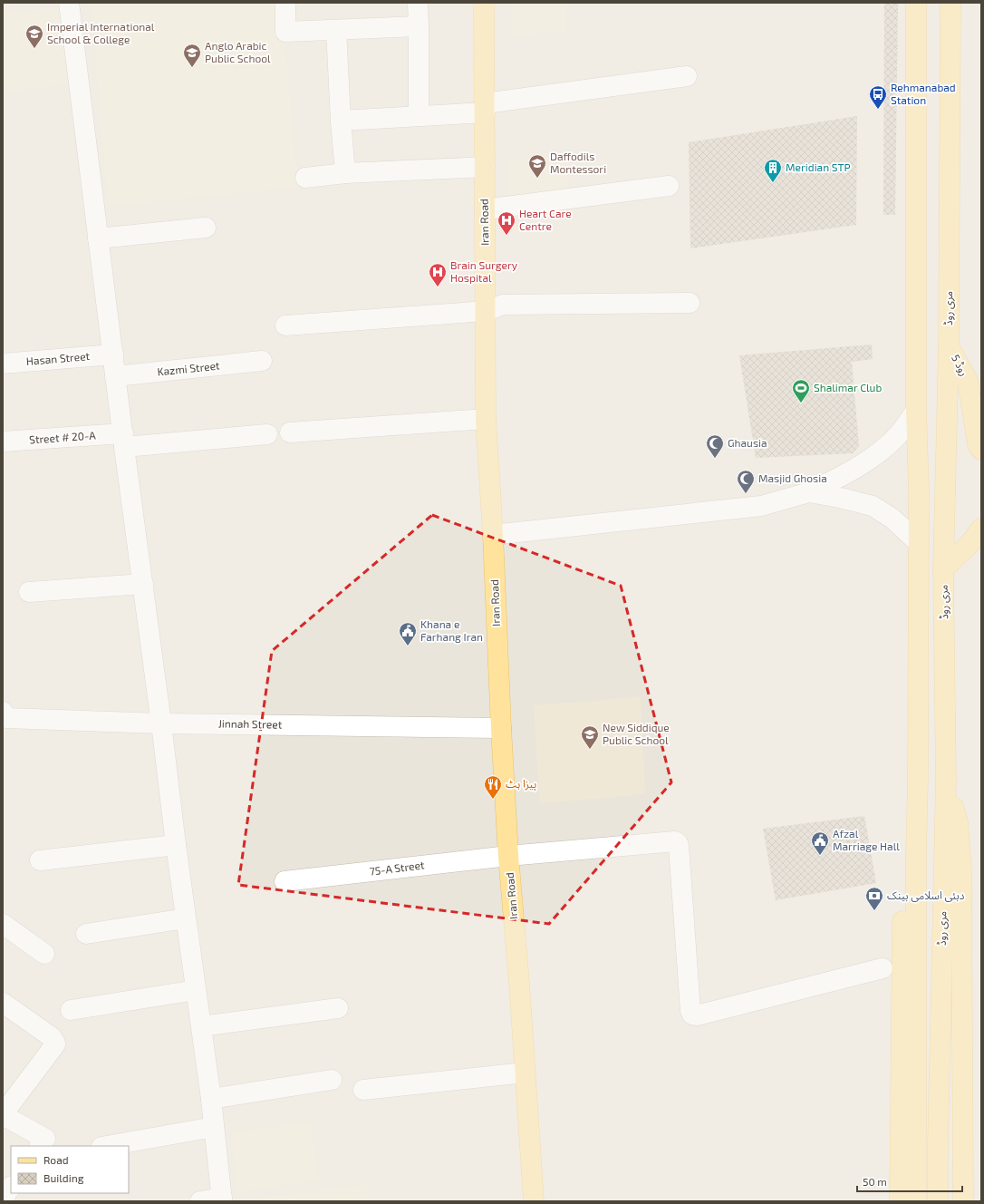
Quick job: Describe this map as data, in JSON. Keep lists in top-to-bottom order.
{
  "streets": {
    "main road": ["Iran Road", "مری روڈ", "روڈ 5"],
    "street": [
      "Hasan Street",
      "Kazmi Street",
      "Street # 20-A",
      "Jinnah Street",
      "75-A Street"
    ]
  },
  "crossings": [
    ["Iran Road", "Jinnah Street"],
    ["Iran Road", "75-A Street"],
    ["مری روڈ", "روڈ 5"]
  ],
  "places": {
    "school or university": [
      "Imperial International School & College",
      "Anglo Arabic Public School",
      "Daffodils Montessori",
      "New Siddique Public School"
    ],
    "bus stop": ["Rehmanabad Station"],
    "building": ["Meridian STP"],
    "hospital": ["Heart Care Centre", "Brain Surgery Hospital"],
    "sports": ["Shalimar Club"],
    "mosque": ["Ghausia", "Masjid Ghosia"],
    "public building": ["Khana e Farhang Iran", "Afzal Marriage Hall"],
    "restaurant": ["پیزا ہٹ"],
    "bank": ["دبئی اسلامی بینک"]
  },
  "legend": ["Road", "Building"],
  "scale_bar": "50 m"
}
